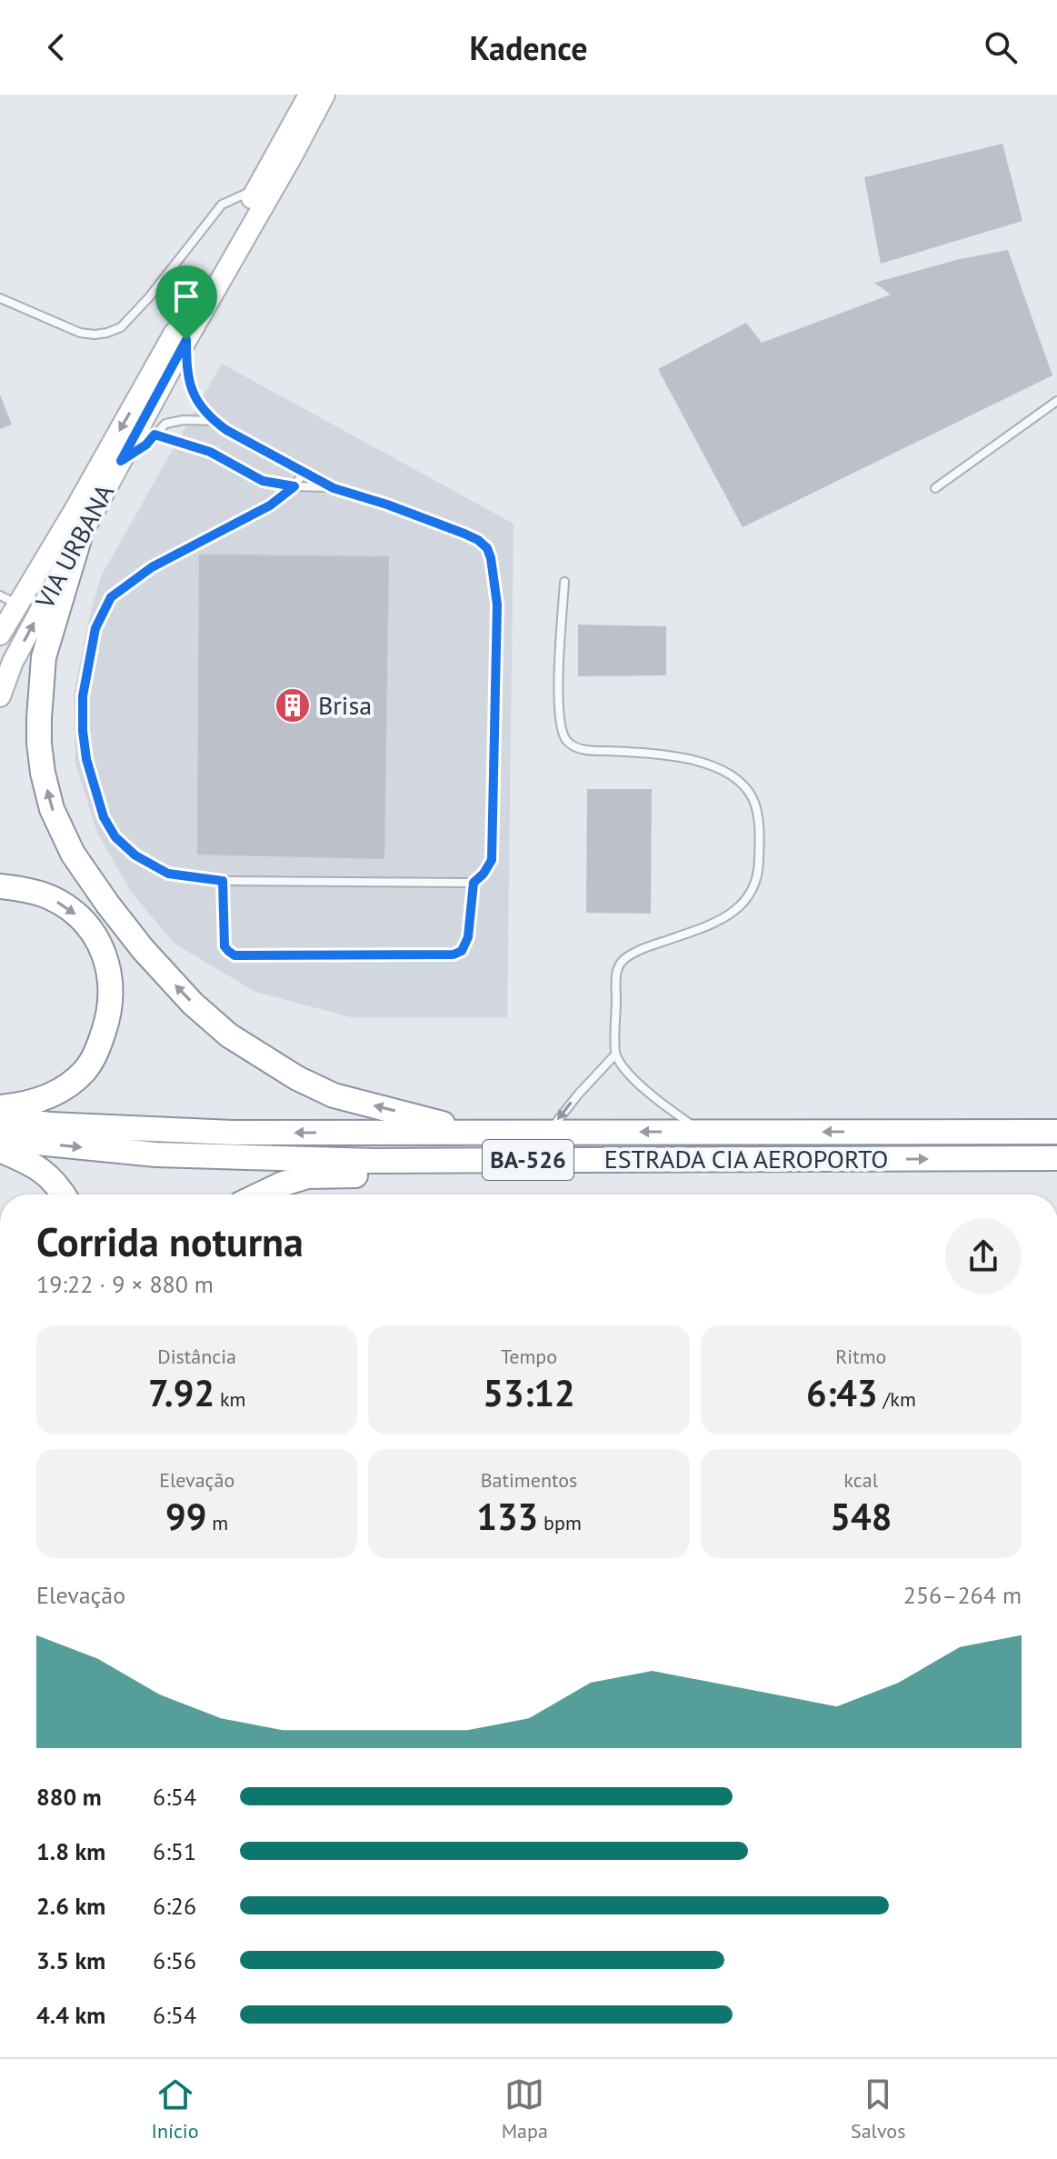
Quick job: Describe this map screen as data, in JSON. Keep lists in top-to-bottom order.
{
  "streets": {
    "highway": ["ESTRADA CIA AEROPORTO", "BA-526"],
    "main road": ["VIA URBANA"]
  },
  "places": {
    "building": ["Brisa"]
  },
  "page": {
    "header": "Kadence",
    "heading": ["Corrida noturna", "19:22 · 9 × 880 m"],
    "stats": [
      ["Distância", "7.92 km"],
      ["Tempo", "53:12"],
      ["Ritmo", "6:43 /km"],
      ["Elevação", "99 m"],
      ["Batimentos", "133 bpm"],
      ["kcal", "548"]
    ],
    "chart": ["Elevação", "256–264 m"],
    "list": [
      {
        "name": "880 m",
        "note": "6:54"
      },
      {
        "name": "1.8 km",
        "note": "6:51"
      },
      {
        "name": "2.6 km",
        "note": "6:26"
      },
      {
        "name": "3.5 km",
        "note": "6:56"
      },
      {
        "name": "4.4 km",
        "note": "6:54"
      }
    ],
    "tabs": ["Início", "Mapa", "Salvos"]
  }
}
